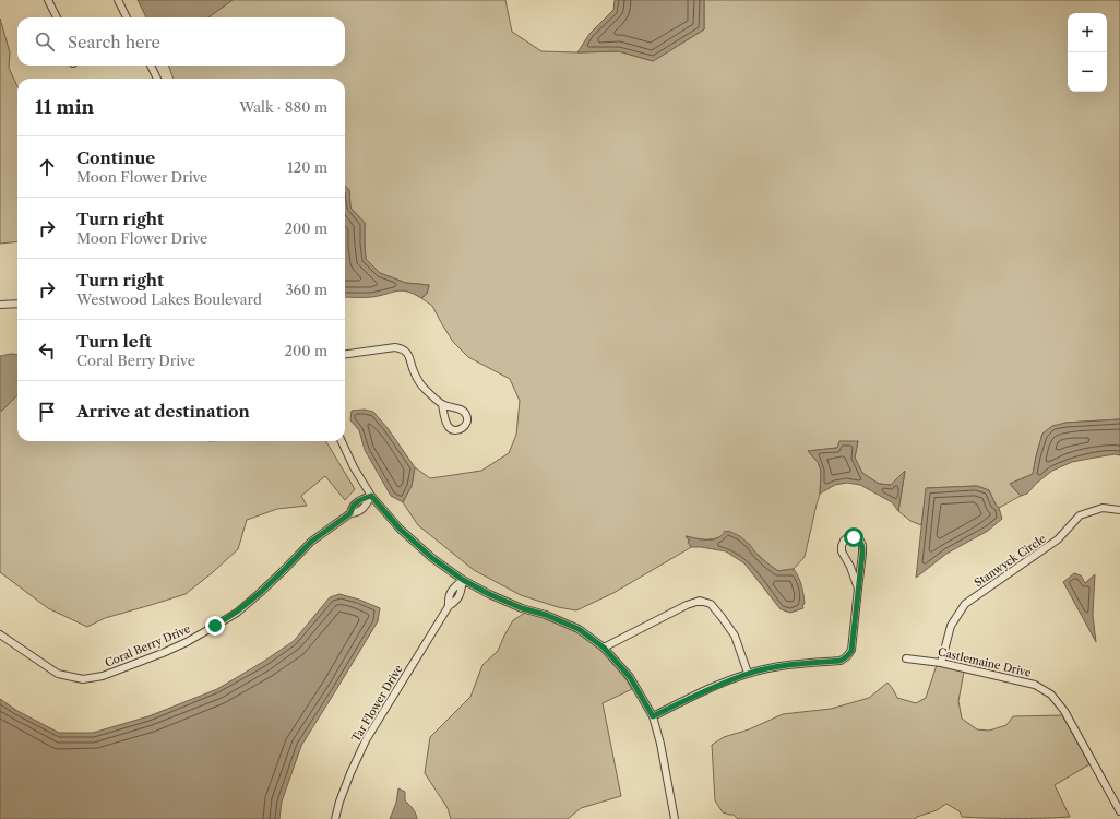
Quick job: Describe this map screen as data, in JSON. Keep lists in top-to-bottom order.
{
  "streets": {
    "street": [
      "Stanwyck Circle",
      "Coral Berry Drive",
      "Castlemaine Drive",
      "Tar Flower Drive"
    ]
  },
  "crossings": [
    ["Stanwyck Circle", "Castlemaine Drive"]
  ],
  "page": {
    "map_buttons": ["+", "−"],
    "search": "Search here",
    "heading": ["11 min", "Walk · 880 m"],
    "list": [
      ["Continue", "Moon Flower Drive", "120 m"],
      ["Turn right", "Moon Flower Drive", "200 m"],
      ["Turn right", "Westwood Lakes Boulevard", "360 m"],
      ["Turn left", "Coral Berry Drive", "200 m"],
      "Arrive at destination"
    ]
  }
}
